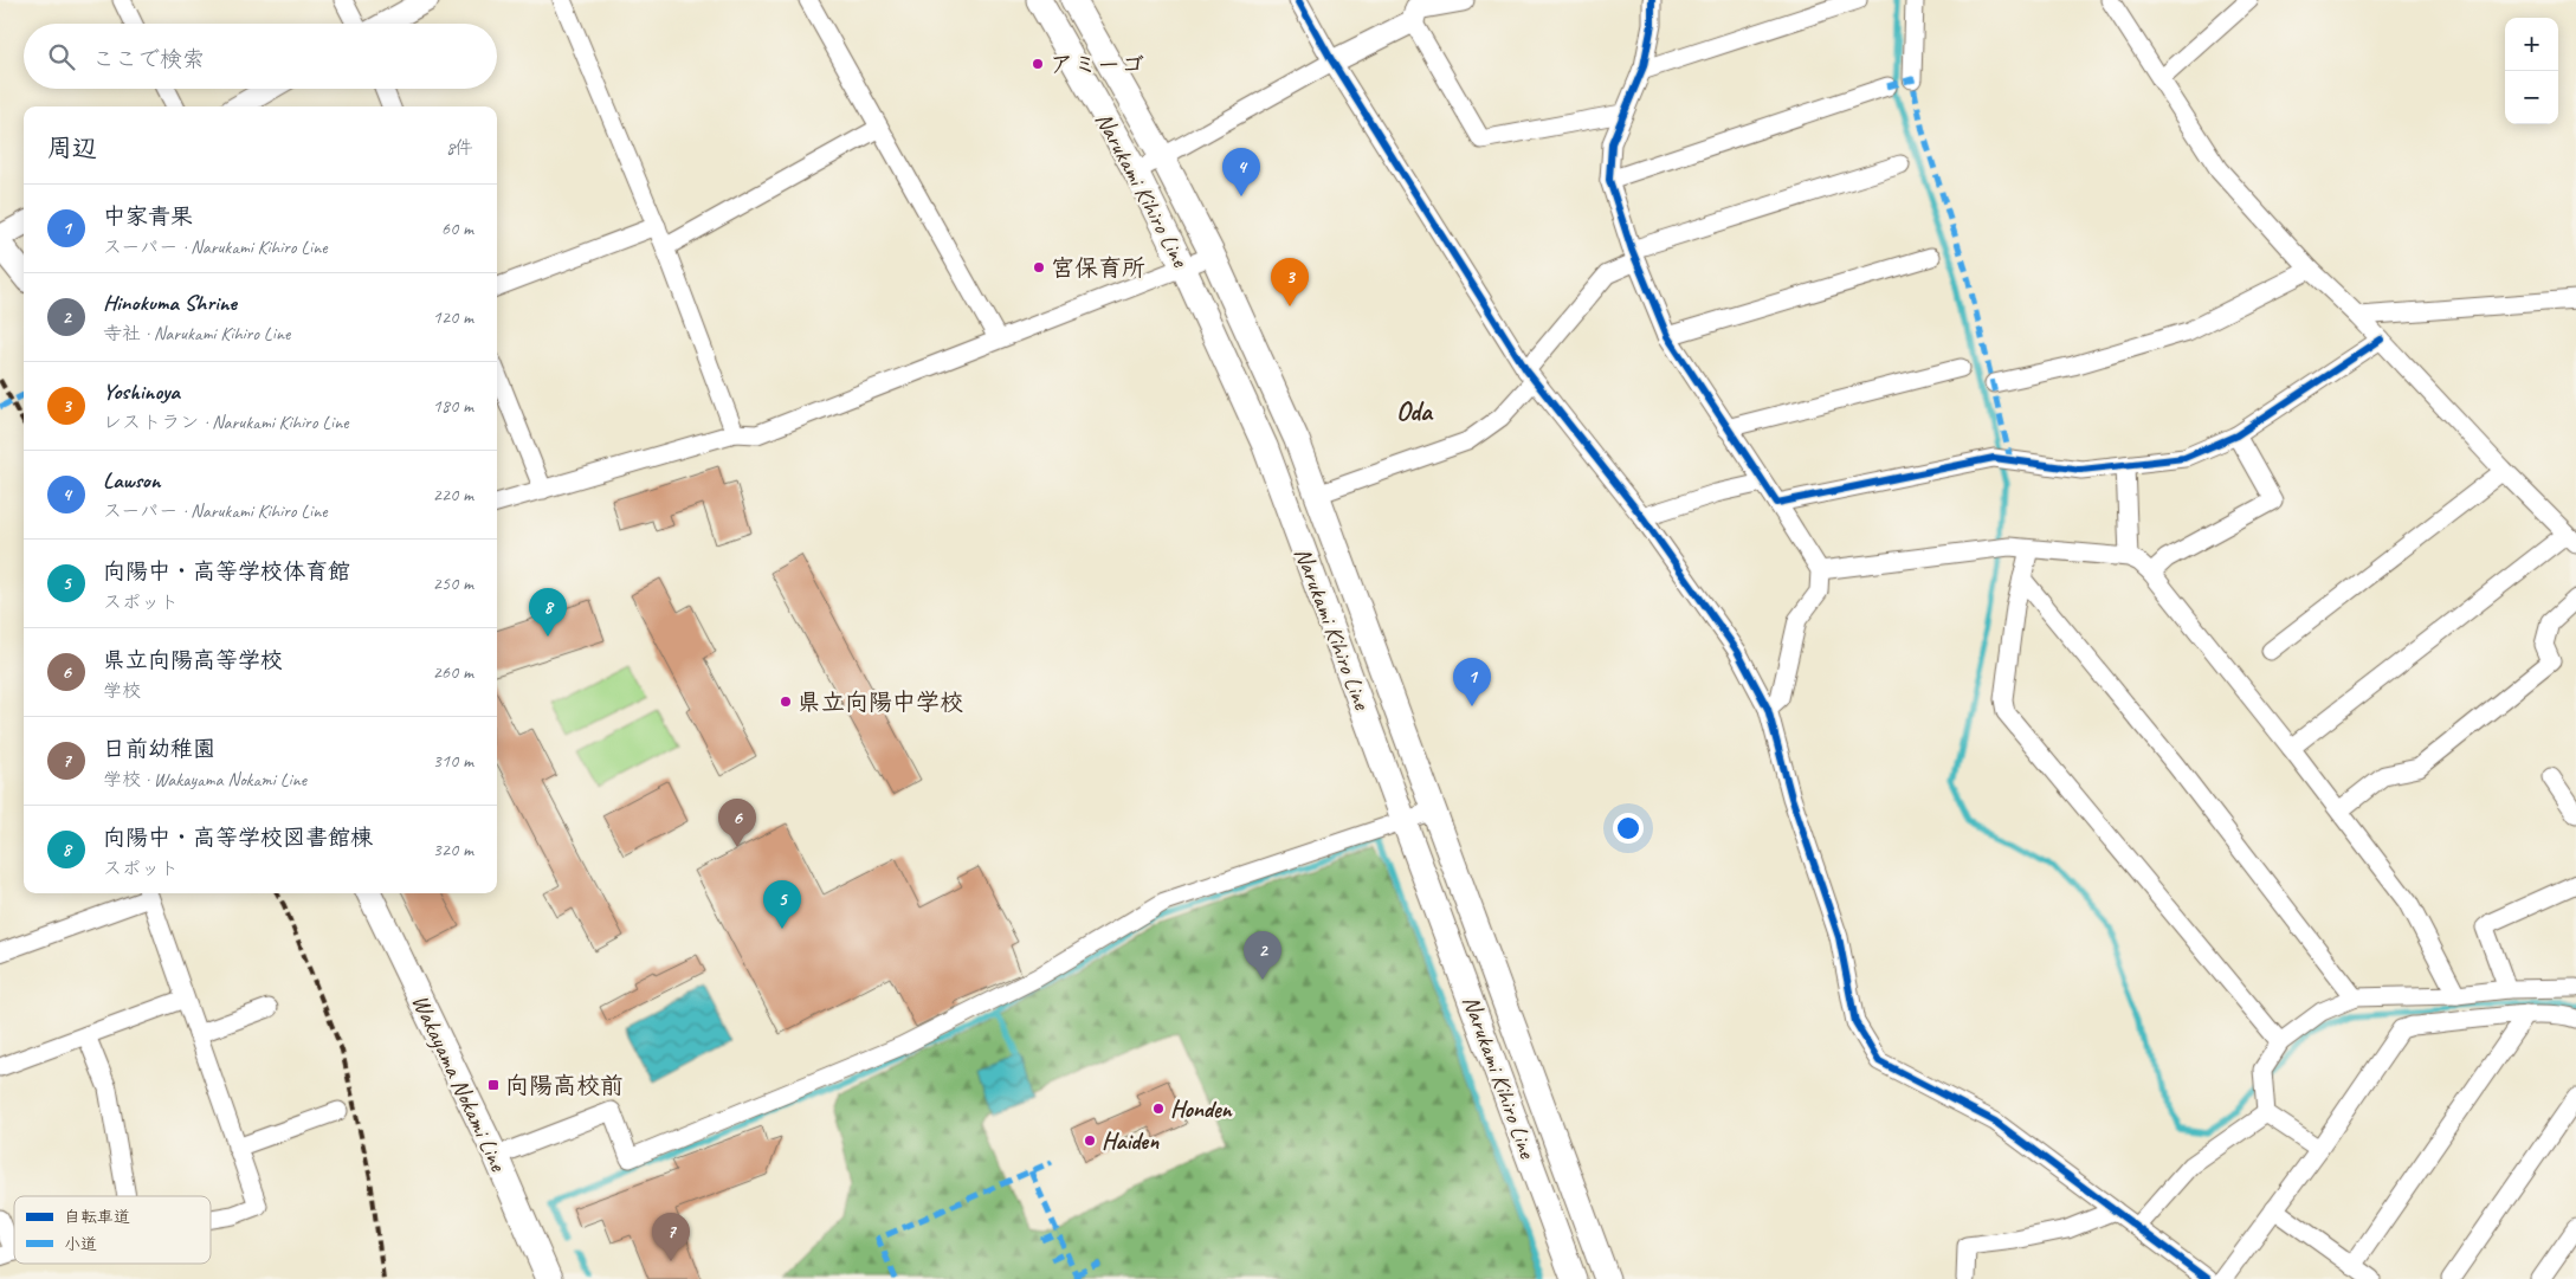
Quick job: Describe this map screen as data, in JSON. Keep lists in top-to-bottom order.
{
  "streets": {
    "main road": ["Narukami Kihiro Line", "Wakayama Nokami Line"]
  },
  "districts": ["Oda"],
  "places": {
    "other": [
      "アミーゴ",
      "宮保育所",
      "県立向陽中学校",
      "Honden",
      "Haiden"
    ],
    "transit": ["向陽高校前"]
  },
  "legend": ["自転車道", "小道"],
  "page": {
    "map_buttons": ["+", "−"],
    "search": "ここで検索",
    "heading": ["周辺", "8件"],
    "pins": [
      "4",
      "3",
      "8",
      "1",
      "6",
      "5",
      "2",
      "7"
    ],
    "list": [
      {
        "mark": "1",
        "name": "中家青果",
        "note": "スーパー · Narukami Kihiro Line",
        "value": "60 m"
      },
      {
        "mark": "2",
        "name": "Hinokuma Shrine",
        "note": "寺社 · Narukami Kihiro Line",
        "value": "120 m"
      },
      {
        "mark": "3",
        "name": "Yoshinoya",
        "note": "レストラン · Narukami Kihiro Line",
        "value": "180 m"
      },
      {
        "mark": "4",
        "name": "Lawson",
        "note": "スーパー · Narukami Kihiro Line",
        "value": "220 m"
      },
      {
        "mark": "5",
        "name": "向陽中・高等学校体育館",
        "note": "スポット",
        "value": "250 m"
      },
      {
        "mark": "6",
        "name": "県立向陽高等学校",
        "note": "学校",
        "value": "260 m"
      },
      {
        "mark": "7",
        "name": "日前幼稚園",
        "note": "学校 · Wakayama Nokami Line",
        "value": "310 m"
      },
      {
        "mark": "8",
        "name": "向陽中・高等学校図書館棟",
        "note": "スポット",
        "value": "320 m"
      }
    ]
  }
}
